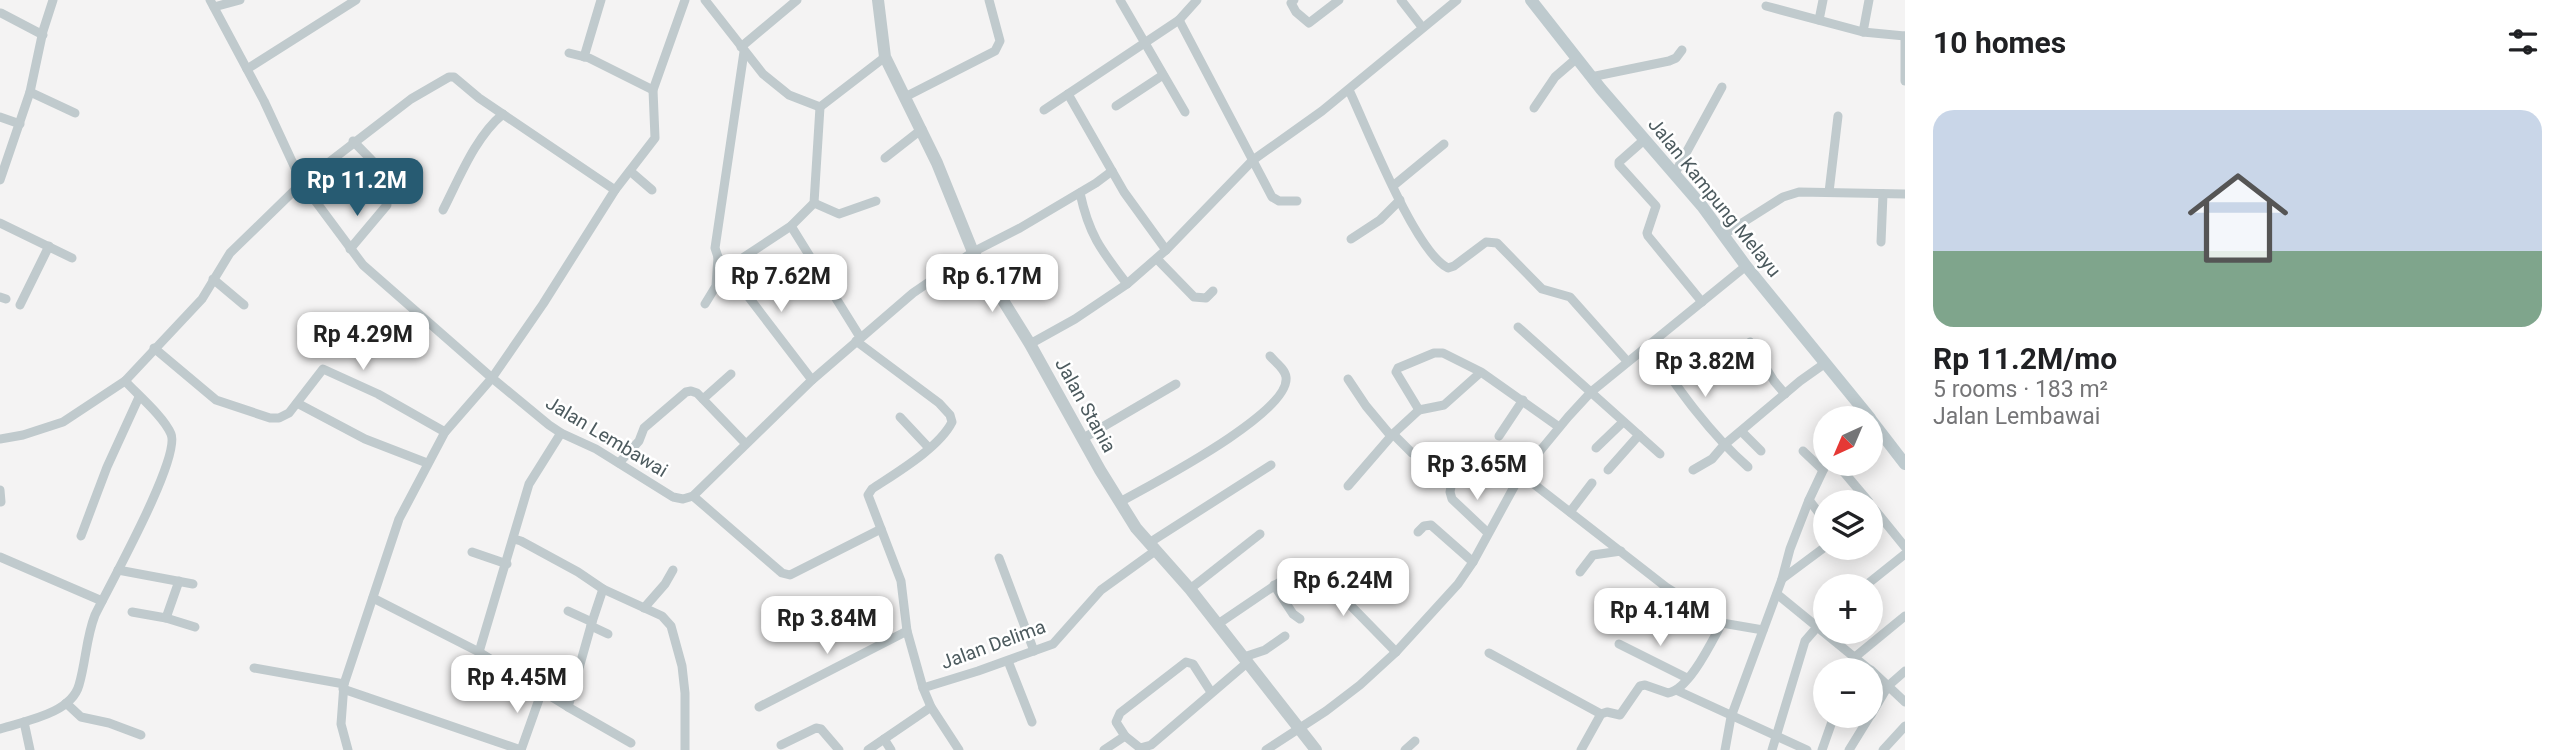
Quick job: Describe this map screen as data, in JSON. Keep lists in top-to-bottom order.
{
  "streets": {
    "main road": ["Jalan Kampung Melayu"],
    "street": ["Jalan Stania", "Jalan Lembawai", "Jalan Delima"]
  },
  "crossings": [
    ["Jalan Stania", "Jalan Delima"]
  ],
  "north": "bottom left",
  "page": {
    "heading": "10 homes",
    "list": [
      {
        "name": "Rp 11.2M/mo",
        "note": "5 rooms · 183 m² · Jalan Lembawai"
      }
    ],
    "price": [
      "Rp 11.2M",
      "Rp 7.62M",
      "Rp 6.17M",
      "Rp 4.29M",
      "Rp 3.82M",
      "Rp 3.65M",
      "Rp 6.24M",
      "Rp 4.14M",
      "Rp 3.84M",
      "Rp 4.45M"
    ],
    "map_buttons": ["+", "−"]
  }
}
